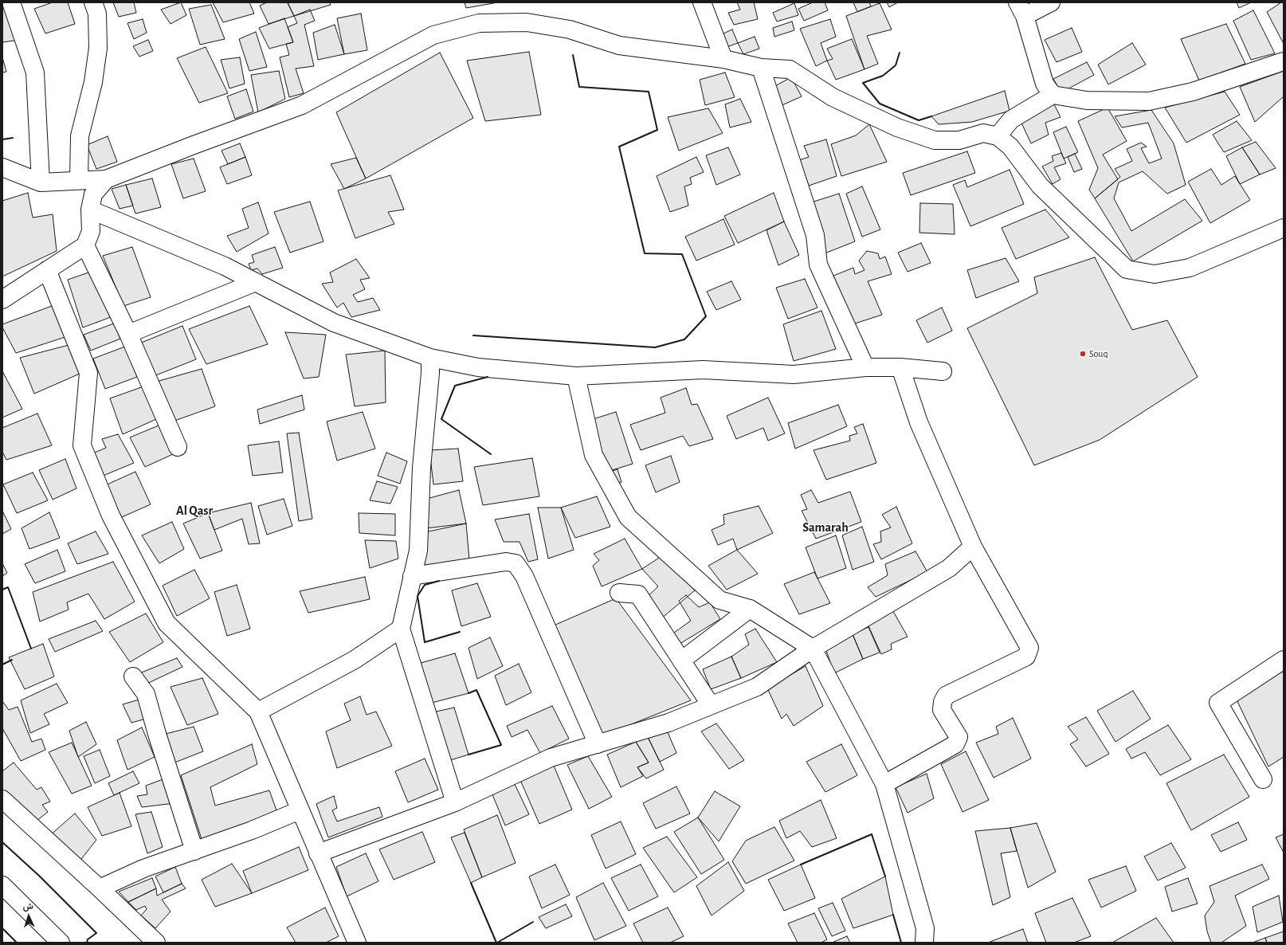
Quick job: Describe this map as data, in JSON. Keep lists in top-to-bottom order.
{
  "districts": ["Al Qasr", "Samarah"],
  "places": ["Souq"],
  "north": "top"
}
